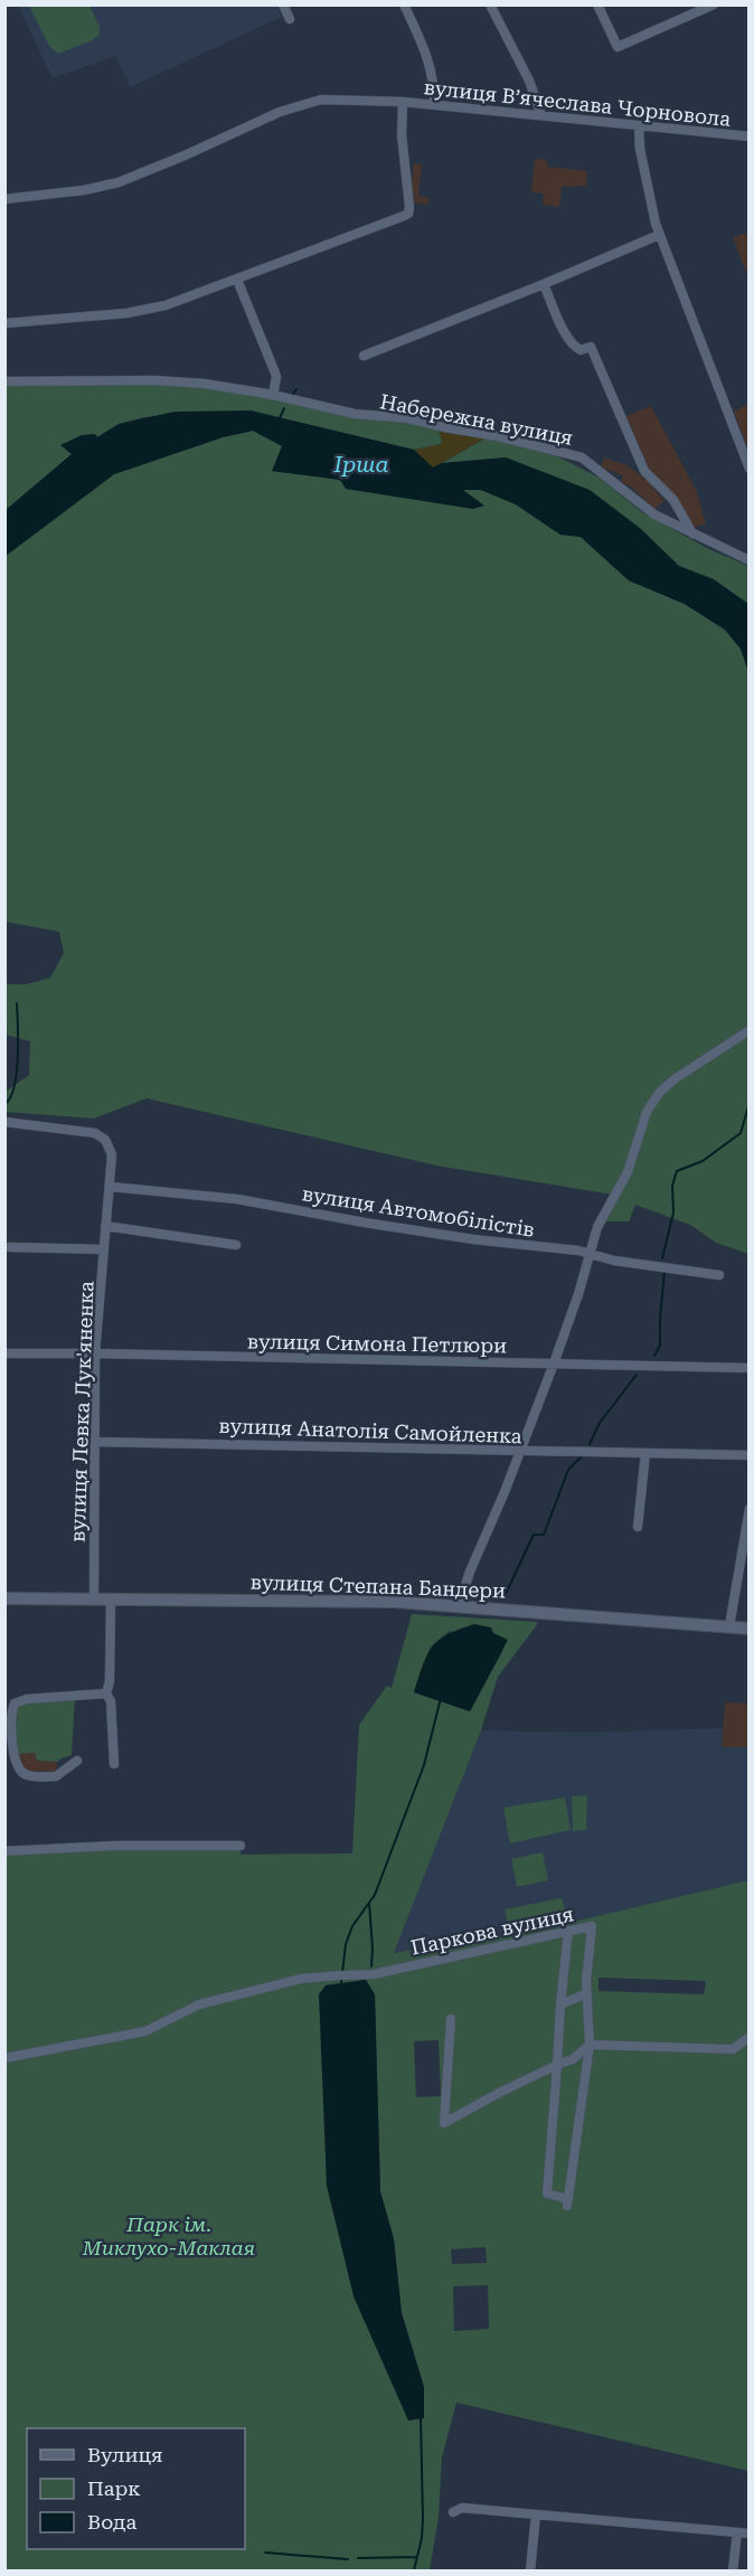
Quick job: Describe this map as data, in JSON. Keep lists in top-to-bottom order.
{
  "streets": {
    "street": [
      "вулиця Вʼячеслава Чорновола",
      "Набережна вулиця",
      "вулиця Автомобілістів",
      "вулиця Симона Петлюри",
      "вулиця Левка Лук'яненка",
      "вулиця Анатолія Самойленка",
      "вулиця Степана Бандери",
      "Паркова вулиця"
    ]
  },
  "crossings": [
    ["вулиця Автомобілістів", "вулиця Левка Лук'яненка"],
    ["вулиця Симона Петлюри", "вулиця Левка Лук'яненка"],
    ["вулиця Левка Лук'яненка", "вулиця Анатолія Самойленка"],
    ["вулиця Левка Лук'яненка", "вулиця Степана Бандери"]
  ],
  "water": ["Ірша"],
  "parks": ["Парк ім. Миклухо-Маклая"],
  "legend": ["Вулиця", "Парк", "Вода"]
}
